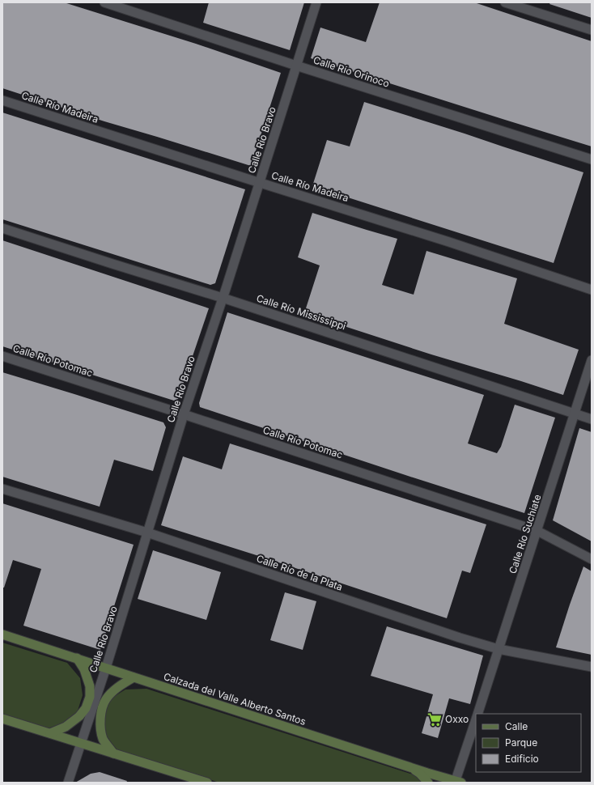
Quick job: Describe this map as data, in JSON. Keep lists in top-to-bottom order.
{
  "streets": {
    "main road": ["Calzada del Valle Alberto Santos"],
    "street": [
      "Calle Río Orinoco",
      "Calle Río Madeira",
      "Calle Río Bravo",
      "Calle Río Mississippi",
      "Calle Río Potomac",
      "Calle Río Suchiate",
      "Calle Río de la Plata"
    ]
  },
  "crossings": [
    ["Calle Río Orinoco", "Calle Río Bravo"],
    ["Calle Río Madeira", "Calle Río Bravo"],
    ["Calle Río Bravo", "Calle Río Mississippi"],
    ["Calle Río Bravo", "Calle Río Potomac"],
    ["Calle Río Bravo", "Calle Río de la Plata"],
    ["Calle Río Bravo", "Calzada del Valle Alberto Santos"],
    ["Calle Río Mississippi", "Calle Río Suchiate"],
    ["Calle Río Potomac", "Calle Río Suchiate"],
    ["Calle Río Suchiate", "Calle Río de la Plata"],
    ["Calle Río Suchiate", "Calzada del Valle Alberto Santos"]
  ],
  "places": {
    "supermarket": ["Oxxo"]
  },
  "legend": ["Calle", "Parque", "Edificio"]
}
